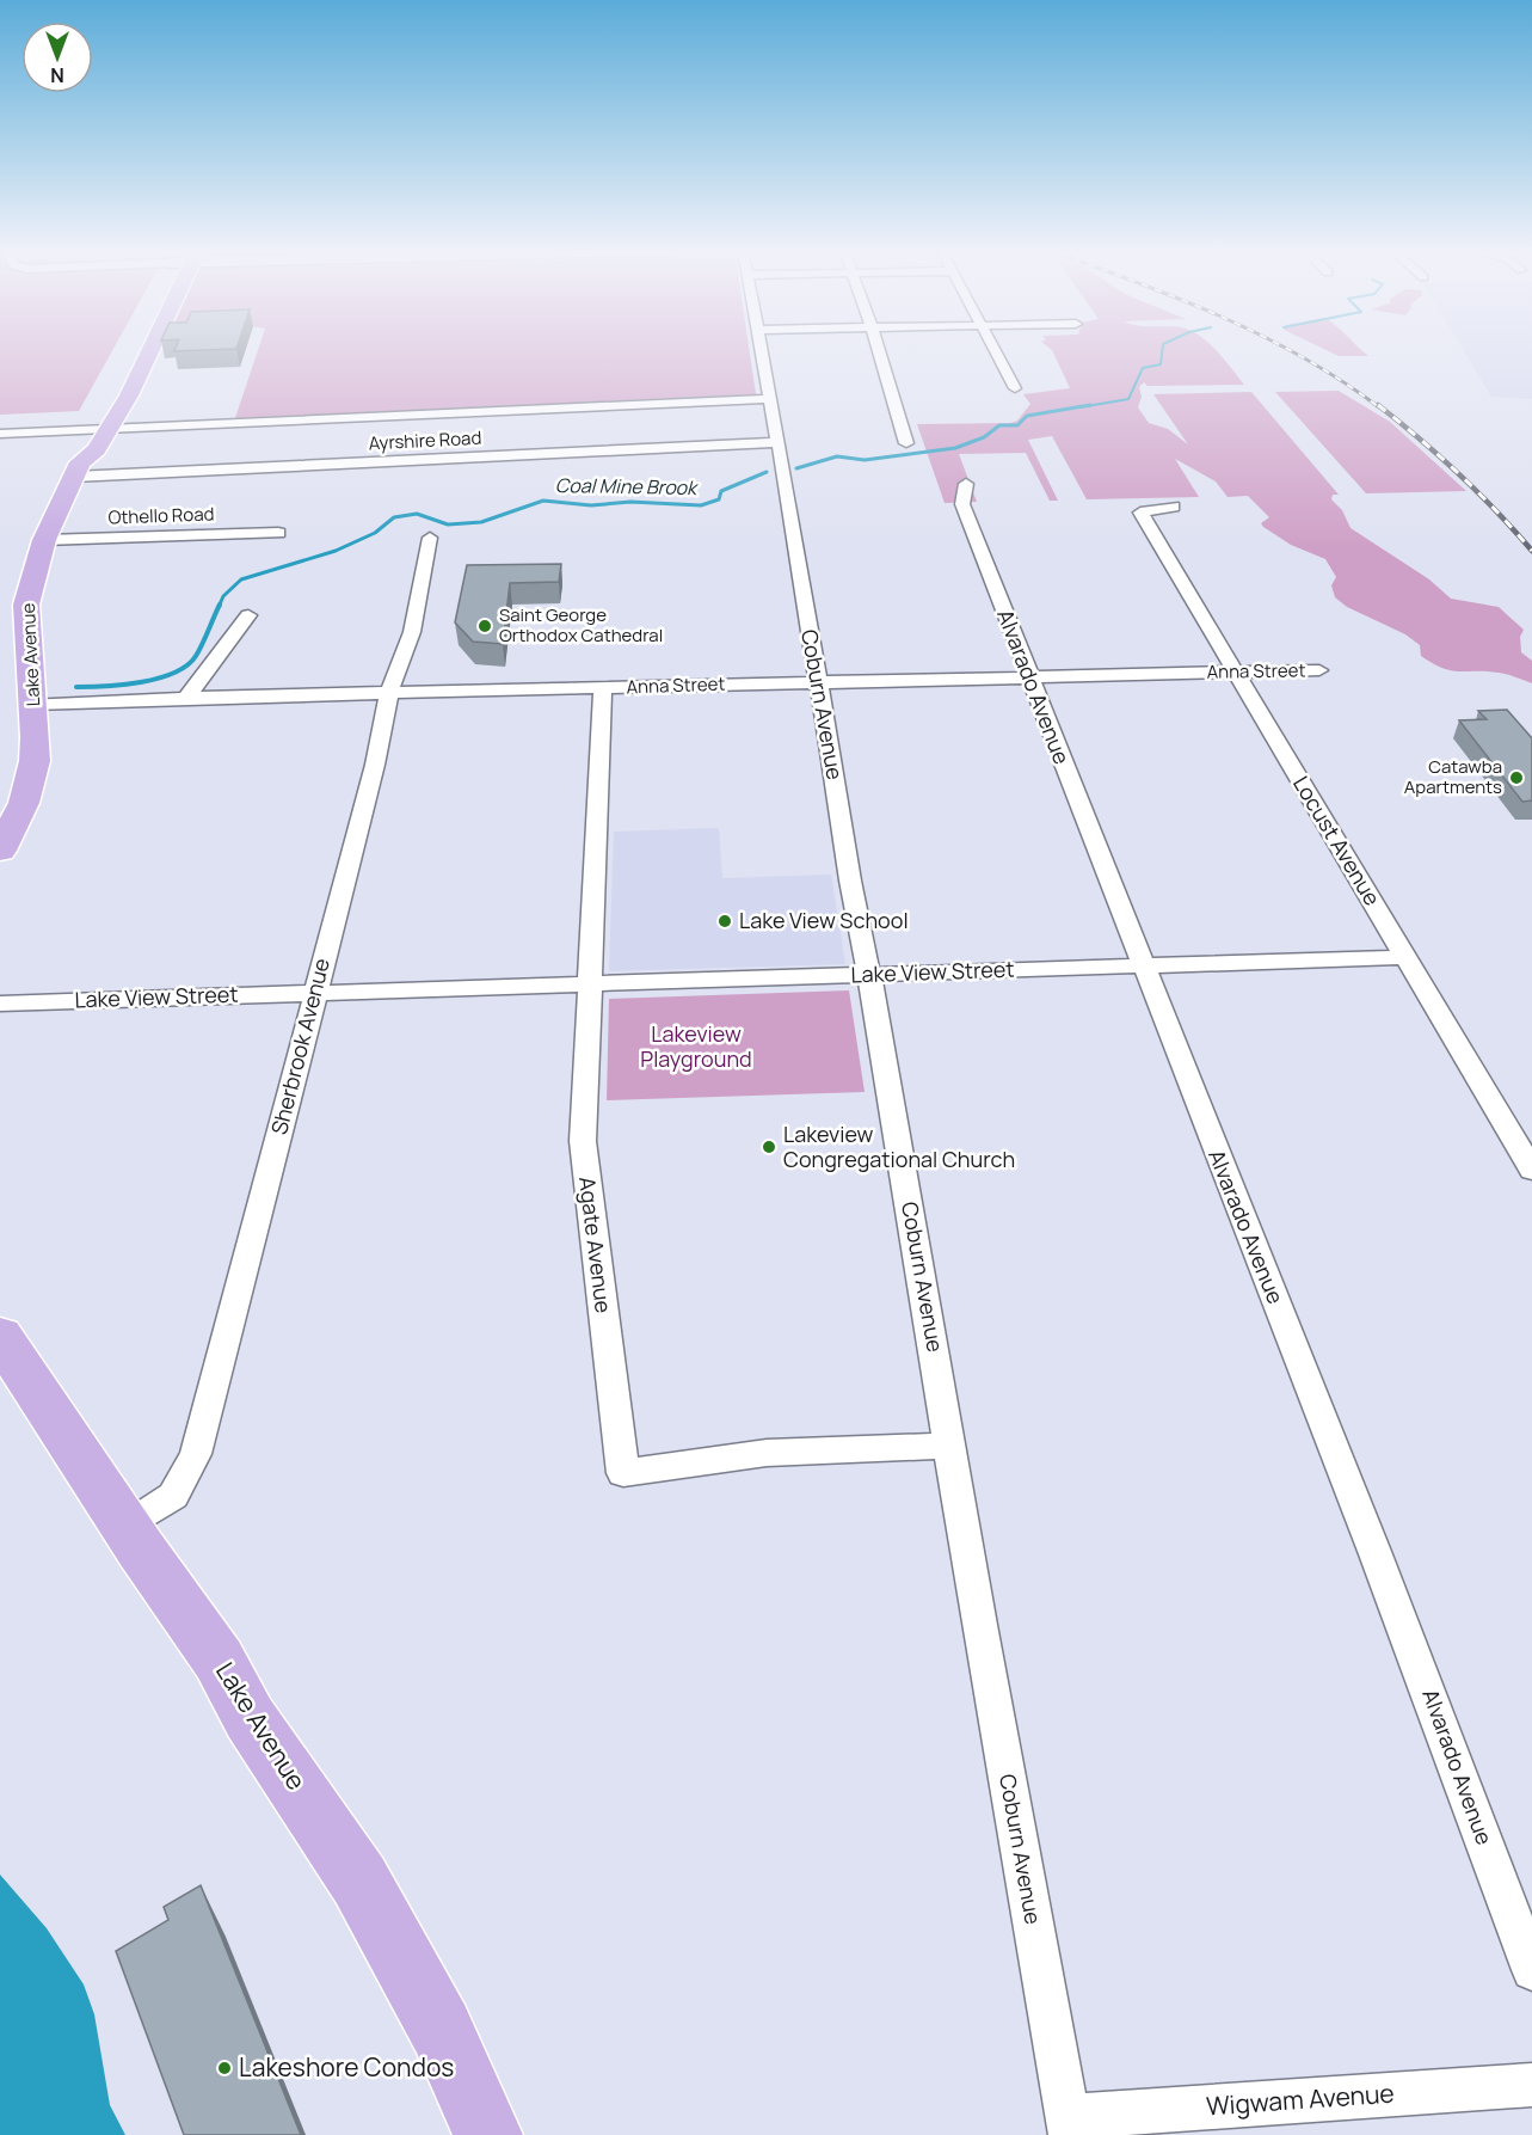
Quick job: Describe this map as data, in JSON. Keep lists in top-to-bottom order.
{
  "streets": {
    "main road": ["Lake Avenue"],
    "street": [
      "Ayrshire Road",
      "Othello Road",
      "Anna Street",
      "Alvarado Avenue",
      "Coburn Avenue",
      "Locust Avenue",
      "Lake View Street",
      "Sherbrook Avenue",
      "Agate Avenue",
      "Wigwam Avenue"
    ]
  },
  "crossings": [
    ["Ayrshire Road", "Lake Avenue"],
    ["Ayrshire Road", "Coburn Avenue"],
    ["Othello Road", "Lake Avenue"],
    ["Lake Avenue", "Anna Street"],
    ["Lake Avenue", "Sherbrook Avenue"],
    ["Anna Street", "Alvarado Avenue"],
    ["Anna Street", "Coburn Avenue"],
    ["Anna Street", "Locust Avenue"],
    ["Anna Street", "Sherbrook Avenue"],
    ["Anna Street", "Agate Avenue"],
    ["Alvarado Avenue", "Lake View Street"],
    ["Coburn Avenue", "Lake View Street"],
    ["Coburn Avenue", "Agate Avenue"],
    ["Coburn Avenue", "Wigwam Avenue"],
    ["Locust Avenue", "Lake View Street"],
    ["Lake View Street", "Sherbrook Avenue"],
    ["Lake View Street", "Agate Avenue"]
  ],
  "water": ["Coal Mine Brook"],
  "parks": ["Lakeview Playground"],
  "places": [
    "Saint George Orthodox Cathedral",
    "Catawba Apartments",
    "Lake View School",
    "Lakeview Congregational Church",
    "Lakeshore Condos"
  ],
  "north": "bottom"
}
